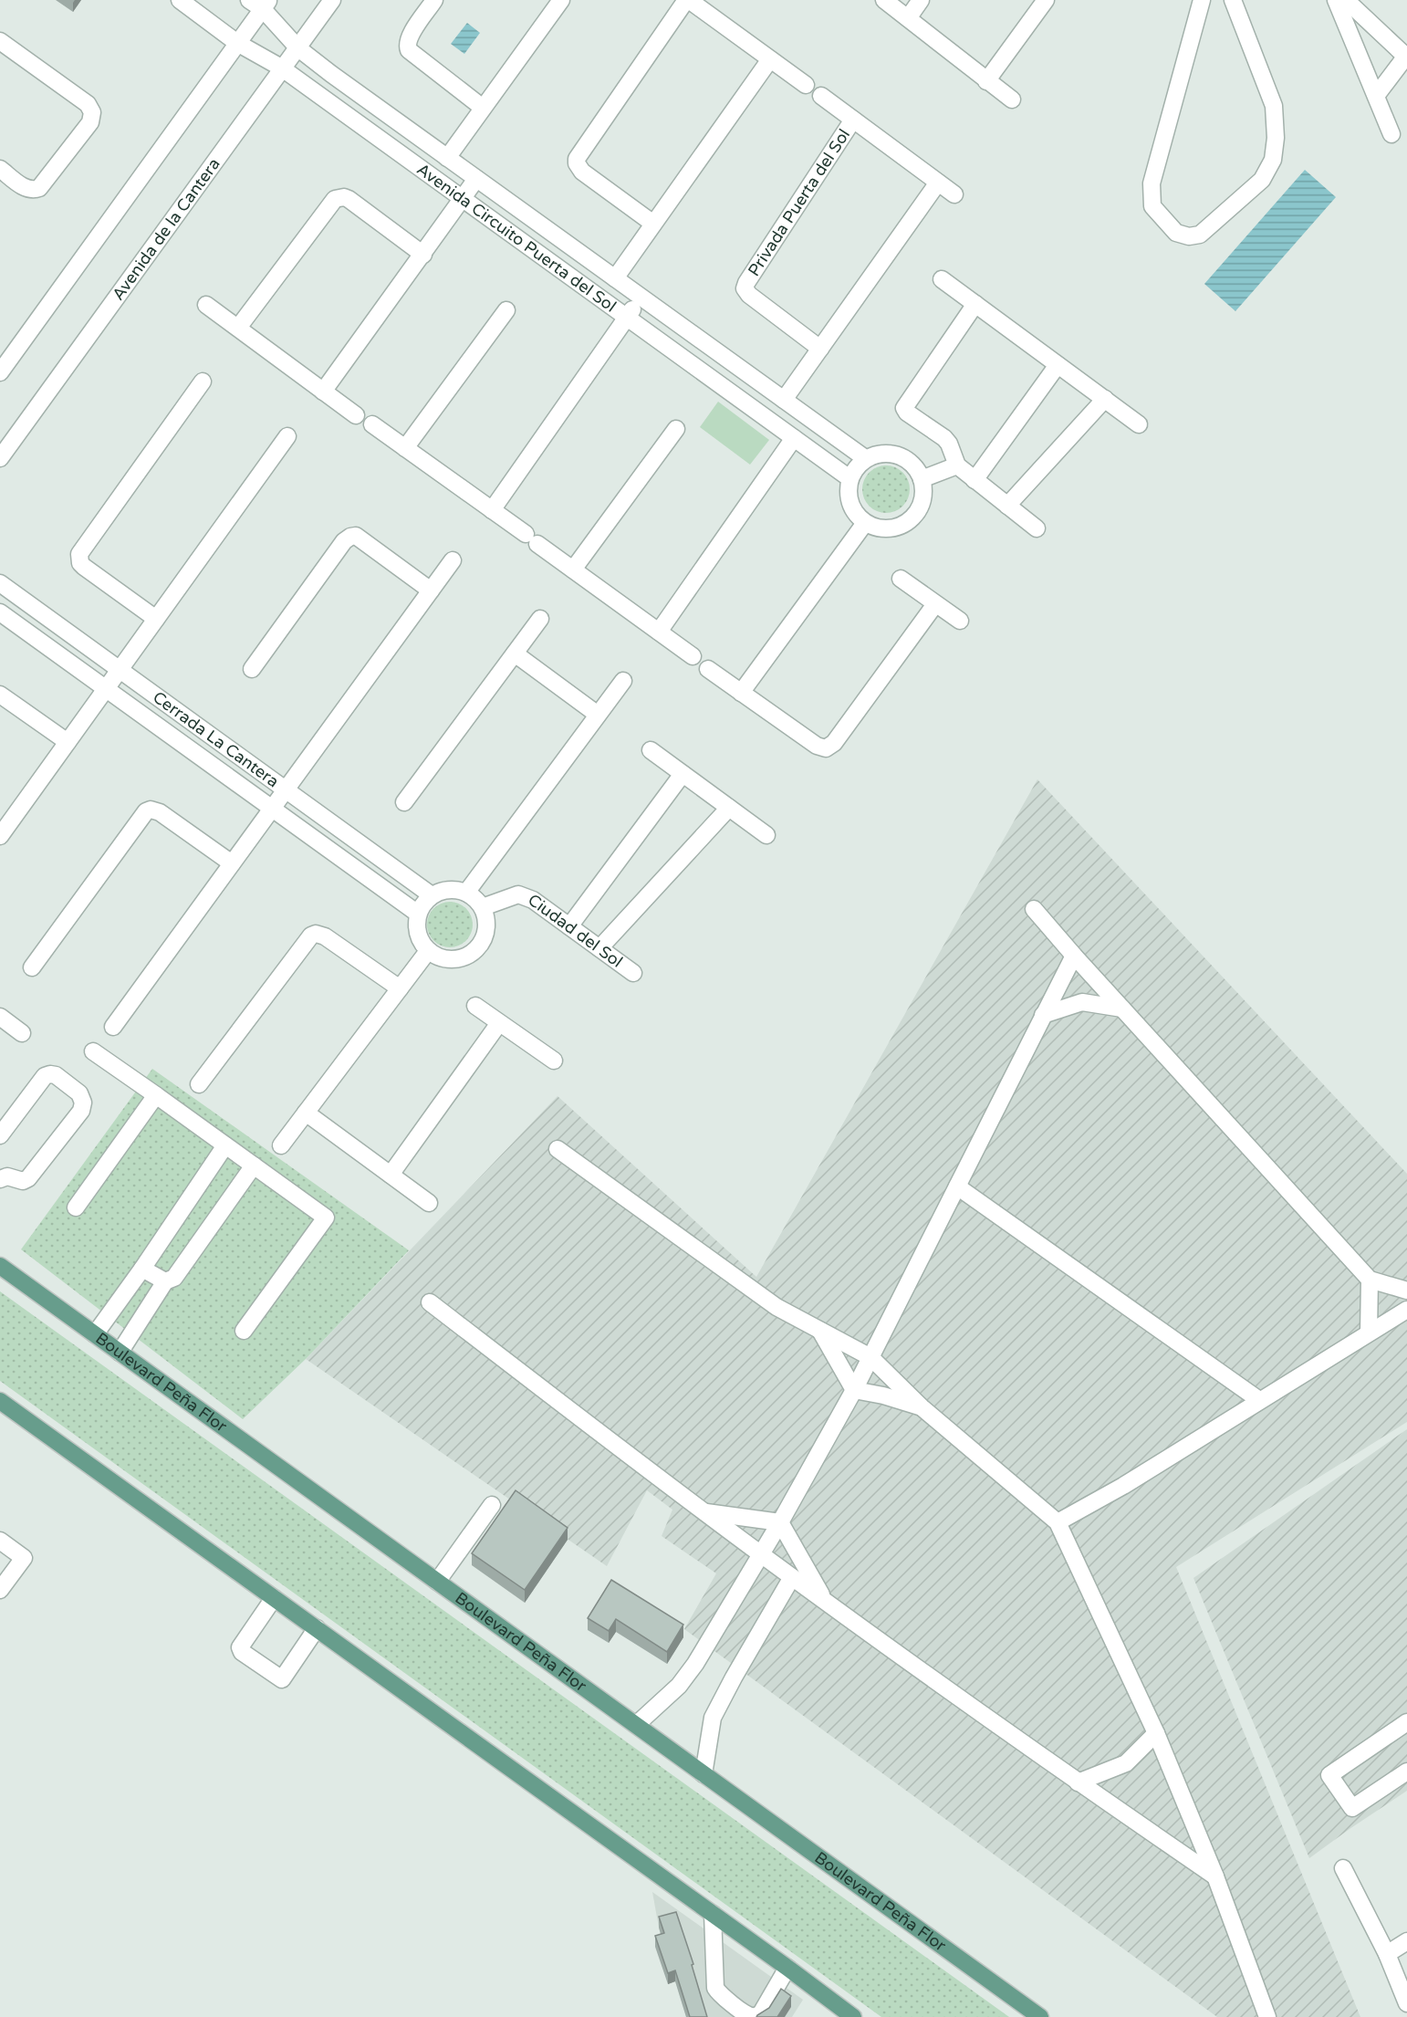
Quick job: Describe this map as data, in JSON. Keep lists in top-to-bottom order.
{
  "streets": {
    "main road": ["Boulevard Peña Flor"],
    "street": [
      "Privada Puerta del Sol",
      "Avenida de la Cantera",
      "Avenida Circuito Puerta del Sol",
      "Cerrada La Cantera",
      "Ciudad del Sol"
    ]
  },
  "crossings": [
    ["Avenida de la Cantera", "Avenida Circuito Puerta del Sol"],
    ["Cerrada La Cantera", "Ciudad del Sol"]
  ]
}
